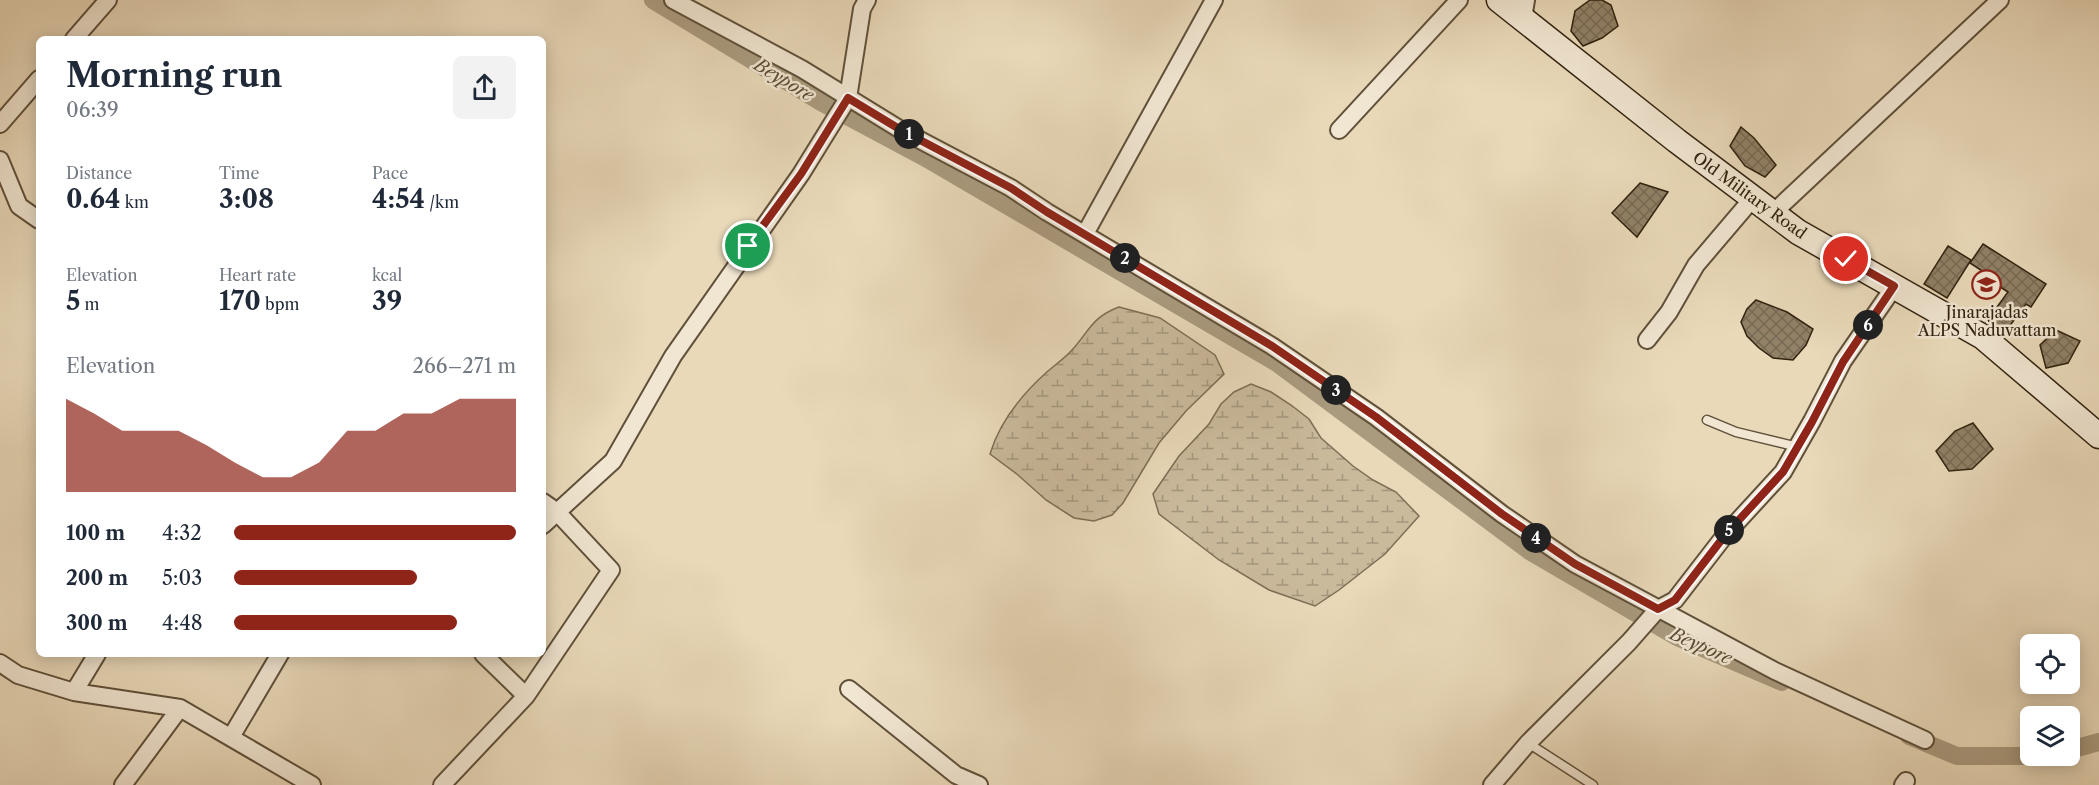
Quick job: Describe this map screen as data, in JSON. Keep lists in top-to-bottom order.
{
  "streets": {
    "main road": ["Old Military Road"]
  },
  "water": ["Beypore"],
  "places": {
    "school or university": ["Jinarajadas ALPS Naduvattam"]
  },
  "page": {
    "heading": ["Morning run", "06:39"],
    "pins": [
      "1",
      "2",
      "6",
      "3",
      "5",
      "4"
    ],
    "stats": [
      ["Distance", "0.64 km"],
      ["Time", "3:08"],
      ["Pace", "4:54 /km"],
      ["Elevation", "5 m"],
      ["Heart rate", "170 bpm"],
      ["kcal", "39"]
    ],
    "chart": ["Elevation", "266–271 m"],
    "list": [
      {
        "name": "100 m",
        "note": "4:32"
      },
      {
        "name": "200 m",
        "note": "5:03"
      },
      {
        "name": "300 m",
        "note": "4:48"
      }
    ]
  }
}
